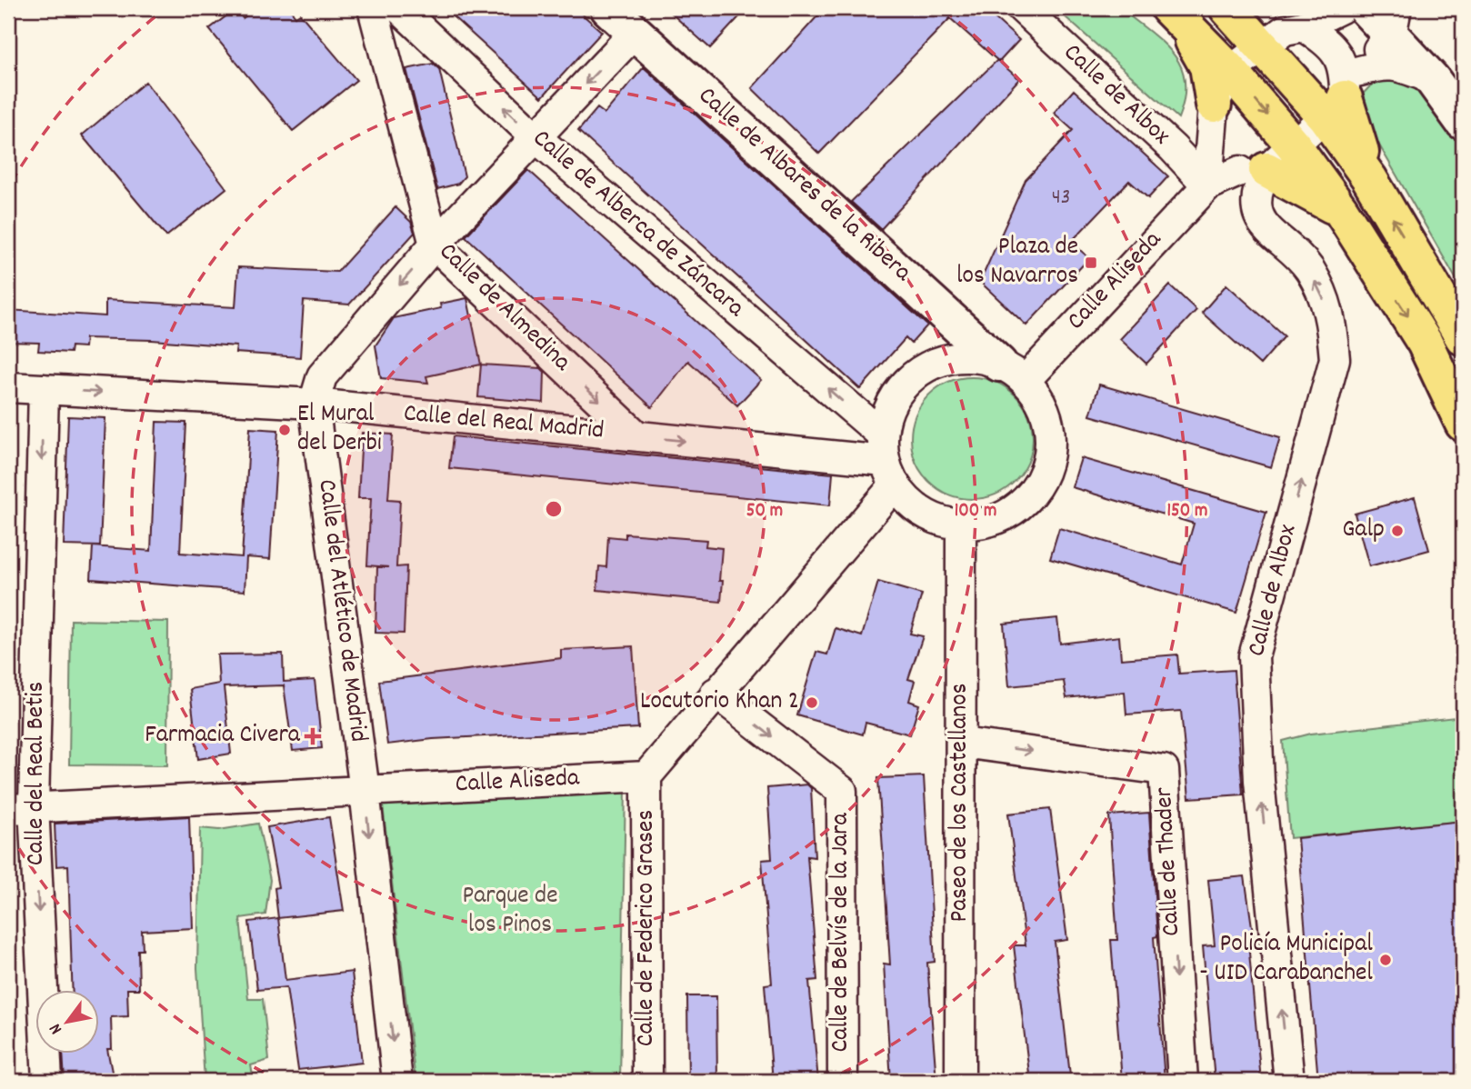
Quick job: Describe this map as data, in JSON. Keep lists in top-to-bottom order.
{
  "streets": {
    "street": [
      "Calle de Albox",
      "Calle de Albares de la Ribera",
      "Calle de Alberca de Záncara",
      "Calle Aliseda",
      "Calle de Almedina",
      "Calle del Real Madrid",
      "Calle del Atlético de Madrid",
      "Calle del Real Betis",
      "Paseo de los Castellanos",
      "Calle de Thader",
      "Calle de Federico Grases",
      "Calle de Belvís de la Jara"
    ]
  },
  "crossings": [
    ["Calle de Albox", "Calle Aliseda"],
    ["Calle de Albares de la Ribera", "Calle de Alberca de Záncara"],
    ["Calle de Albares de la Ribera", "Calle Aliseda"],
    ["Calle de Albares de la Ribera", "Calle del Real Madrid"],
    ["Calle de Albares de la Ribera", "Calle del Atlético de Madrid"],
    ["Calle de Albares de la Ribera", "Paseo de los Castellanos"],
    ["Calle de Alberca de Záncara", "Calle Aliseda"],
    ["Calle de Alberca de Záncara", "Calle del Real Madrid"],
    ["Calle de Alberca de Záncara", "Calle del Atlético de Madrid"],
    ["Calle de Alberca de Záncara", "Paseo de los Castellanos"],
    ["Calle Aliseda", "Calle del Real Madrid"],
    ["Calle Aliseda", "Calle del Atlético de Madrid"],
    ["Calle Aliseda", "Calle del Real Betis"],
    ["Calle Aliseda", "Paseo de los Castellanos"],
    ["Calle Aliseda", "Calle de Federico Grases"],
    ["Calle de Almedina", "Calle del Real Madrid"],
    ["Calle de Almedina", "Calle del Atlético de Madrid"],
    ["Calle del Real Madrid", "Calle del Atlético de Madrid"],
    ["Calle del Real Madrid", "Calle del Real Betis"],
    ["Calle del Real Madrid", "Paseo de los Castellanos"],
    ["Paseo de los Castellanos", "Calle de Thader"]
  ],
  "one_way": [
    "Calle de Albox",
    "Calle de Alberca de Záncara",
    "Calle de Almedina",
    "Calle del Real Madrid",
    "Calle del Atlético de Madrid",
    "Calle del Real Betis",
    "Calle de Belvís de la Jara"
  ],
  "parks": ["Parque de los Pinos"],
  "places": {
    "transit": ["Plaza de los Navarros"],
    "other": [
      "El Mural del Derbi",
      "Galp",
      "Locutorio Khan 2",
      "Policía Municipal - UID Carabanchel"
    ],
    "health": ["Farmacia Civera"]
  },
  "house_numbers": ["43"],
  "north": "bottom left",
  "rings": ["50 m", "100 m", "150 m"]
}
